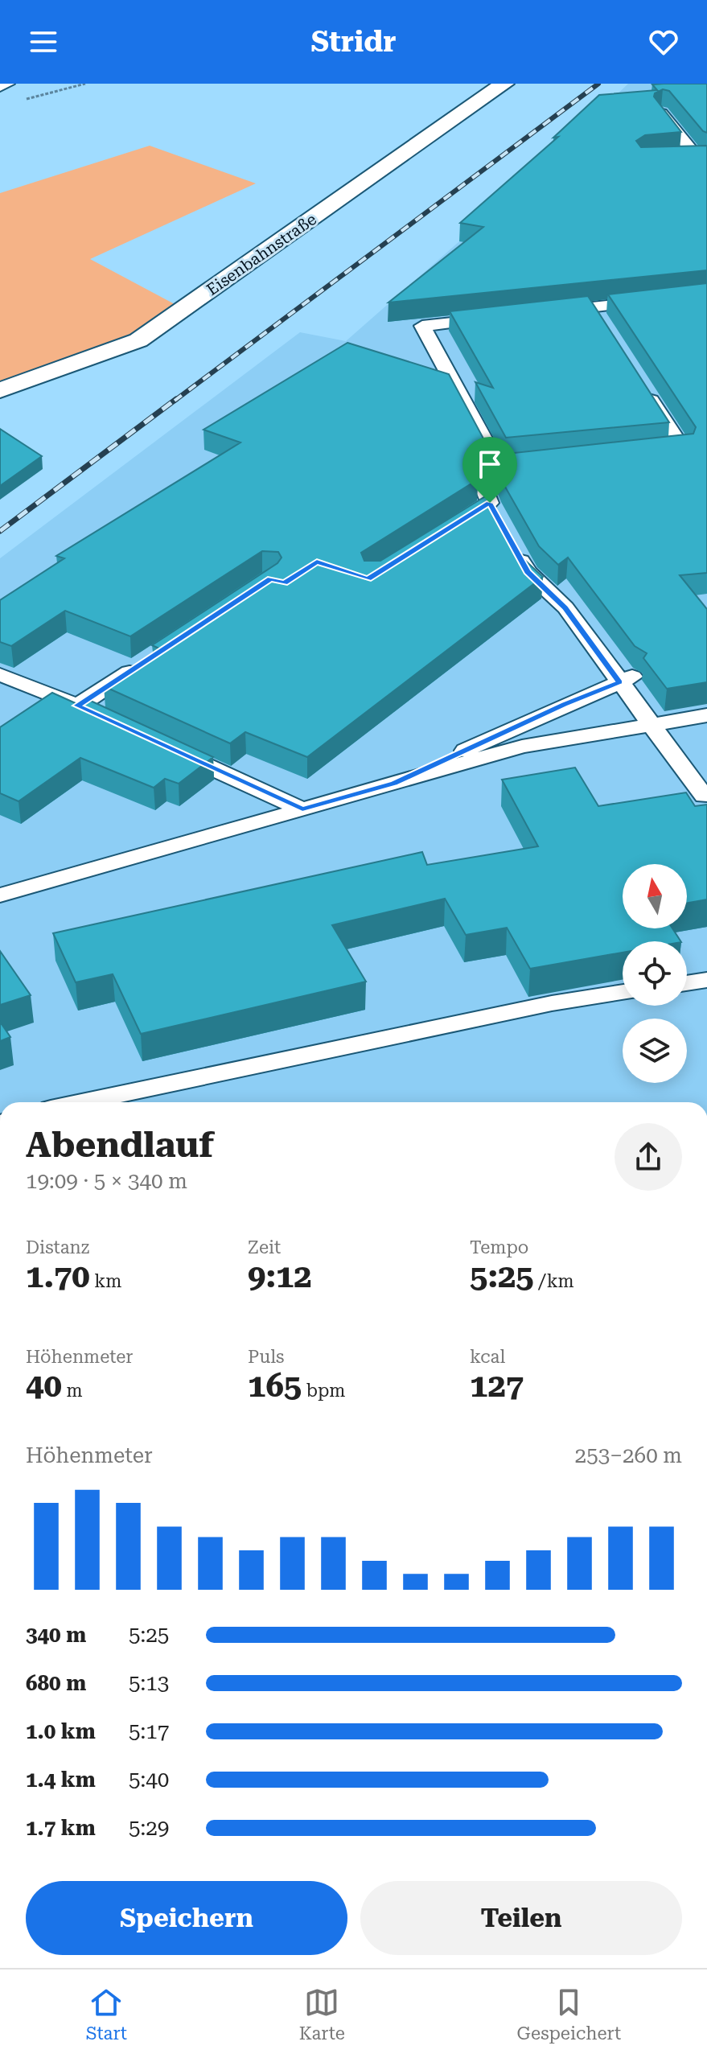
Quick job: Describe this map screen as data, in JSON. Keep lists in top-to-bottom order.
{
  "streets": {
    "street": ["Eisenbahnstraße"]
  },
  "north": "top",
  "page": {
    "header": "Stridr",
    "heading": ["Abendlauf", "19:09 · 5 × 340 m"],
    "stats": [
      ["Distanz", "1.70 km"],
      ["Zeit", "9:12"],
      ["Tempo", "5:25 /km"],
      ["Höhenmeter", "40 m"],
      ["Puls", "165 bpm"],
      ["kcal", "127"]
    ],
    "chart": ["Höhenmeter", "253–260 m"],
    "list": [
      {
        "name": "340 m",
        "note": "5:25"
      },
      {
        "name": "680 m",
        "note": "5:13"
      },
      {
        "name": "1.0 km",
        "note": "5:17"
      },
      {
        "name": "1.4 km",
        "note": "5:40"
      },
      {
        "name": "1.7 km",
        "note": "5:29"
      }
    ],
    "buttons": ["Speichern", "Teilen"],
    "tabs": ["Start", "Karte", "Gespeichert"]
  }
}
